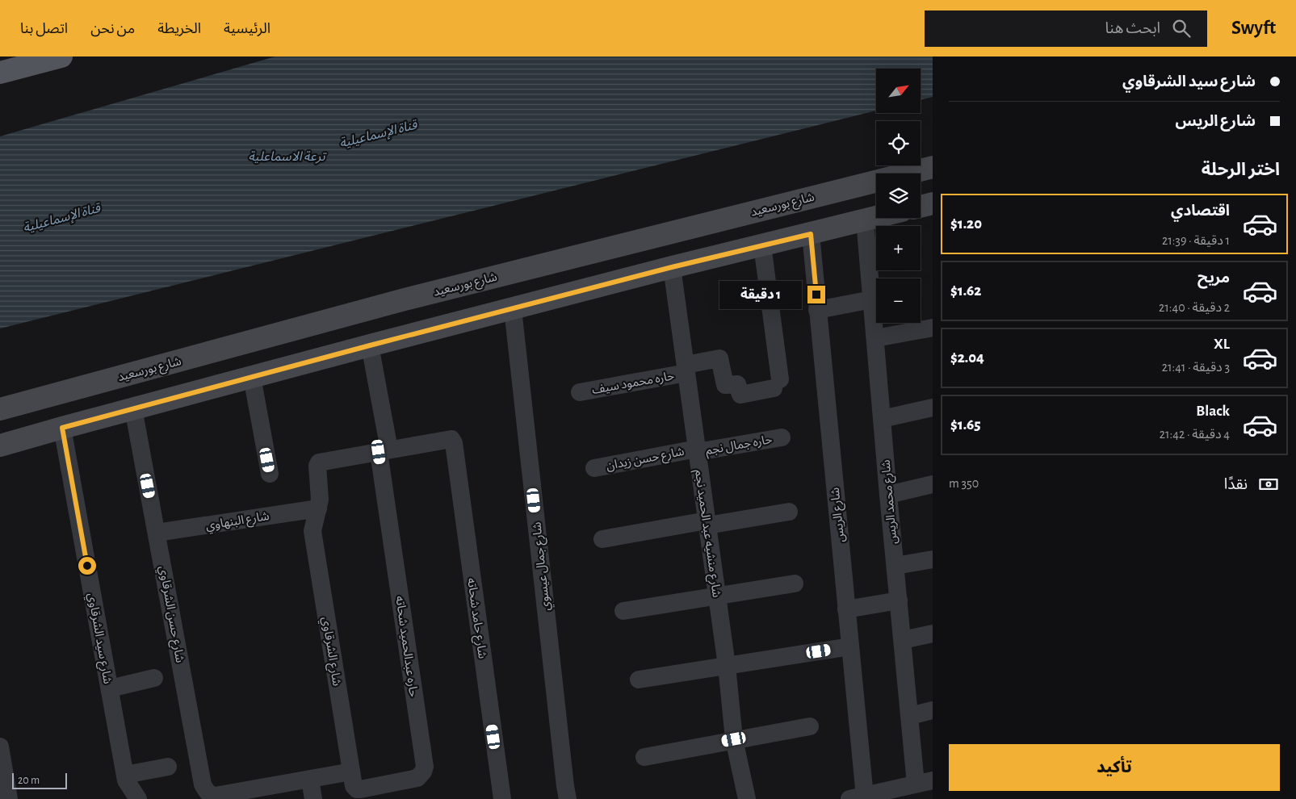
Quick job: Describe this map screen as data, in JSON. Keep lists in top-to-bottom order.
{
  "streets": {
    "main road": ["شارع بورسعيد"],
    "street": [
      "حاره محمود سيف",
      "حاره جمال نجم",
      "شارع حسن زيدان",
      "شارع محمد الريس",
      "شارع الريس",
      "شارع البنهاوي",
      "شارع منشيه عبد الحميد نجم",
      "شارع جمال عيسوي",
      "شارع حسن الشرقاوي",
      "شارع حامد شحاته",
      "شارع سيد الشرقاوي",
      "حاره عبدالحميد شحاته",
      "شارع الشرقاوي"
    ]
  },
  "crossings": [
    ["حاره محمود سيف", "شارع منشيه عبد الحميد نجم"],
    ["حاره جمال نجم", "شارع حسن زيدان"],
    ["حاره جمال نجم", "شارع منشيه عبد الحميد نجم"],
    ["شارع حسن زيدان", "شارع منشيه عبد الحميد نجم"],
    ["شارع البنهاوي", "شارع حسن الشرقاوي"],
    ["شارع البنهاوي", "شارع الشرقاوي"],
    ["شارع حامد شحاته", "حاره عبدالحميد شحاته"],
    ["حاره عبدالحميد شحاته", "شارع الشرقاوي"]
  ],
  "water": ["قناة الإسماعيلية", "ترعة الاسماعلية"],
  "scale_bar": "20 m",
  "north": "top right",
  "page": {
    "header": "Swyft",
    "search": "ابحث هنا",
    "nav": [
      "الرئيسية",
      "الخريطة",
      "من نحن",
      "اتصل بنا"
    ],
    "banner": ["شارع سيد الشرقاوي", "شارع الريس"],
    "map_buttons": ["+", "−"],
    "heading": "اختر الرحلة",
    "list": [
      {
        "name": "اقتصادي",
        "note": "1 دقيقة · 21:39",
        "value": "$1.20"
      },
      {
        "name": "مريح",
        "note": "2 دقيقة · 21:40",
        "value": "$1.62"
      },
      {
        "name": "XL",
        "note": "3 دقيقة · 21:41",
        "value": "$2.04"
      },
      {
        "name": "Black",
        "note": "4 دقيقة · 21:42",
        "value": "$1.65"
      }
    ],
    "bubble": "1 دقيقة",
    "pay": ["نقدًا", "350 m"],
    "buttons": "تأكيد",
    "scale": "20 m"
  }
}
